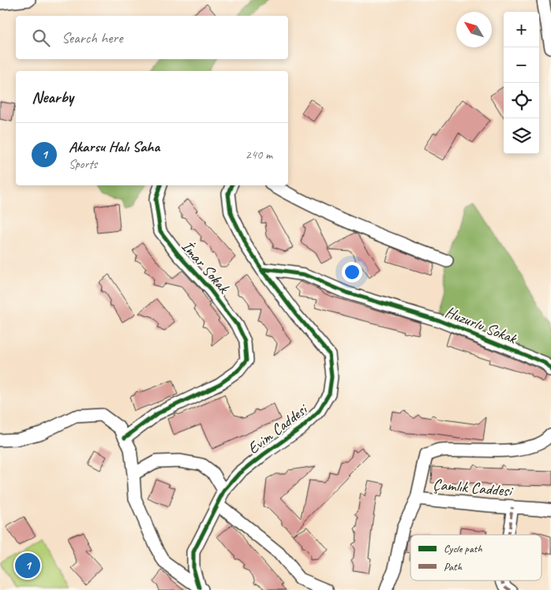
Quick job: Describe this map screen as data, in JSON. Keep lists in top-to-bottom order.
{
  "streets": {
    "street": [
      "İmar Sokak",
      "Huzurlu Sokak",
      "Evim Caddesi",
      "Çamlık Caddesi"
    ]
  },
  "crossings": [
    ["Huzurlu Sokak", "Evim Caddesi"]
  ],
  "legend": ["Cycle path", "Path"],
  "north": "top left",
  "page": {
    "map_buttons": ["+", "−"],
    "search": "Search here",
    "heading": "Nearby",
    "list": [
      {
        "mark": "1",
        "name": "Akarsu Halı Saha",
        "note": "Sports",
        "value": "240 m"
      }
    ],
    "pins": "1"
  }
}
